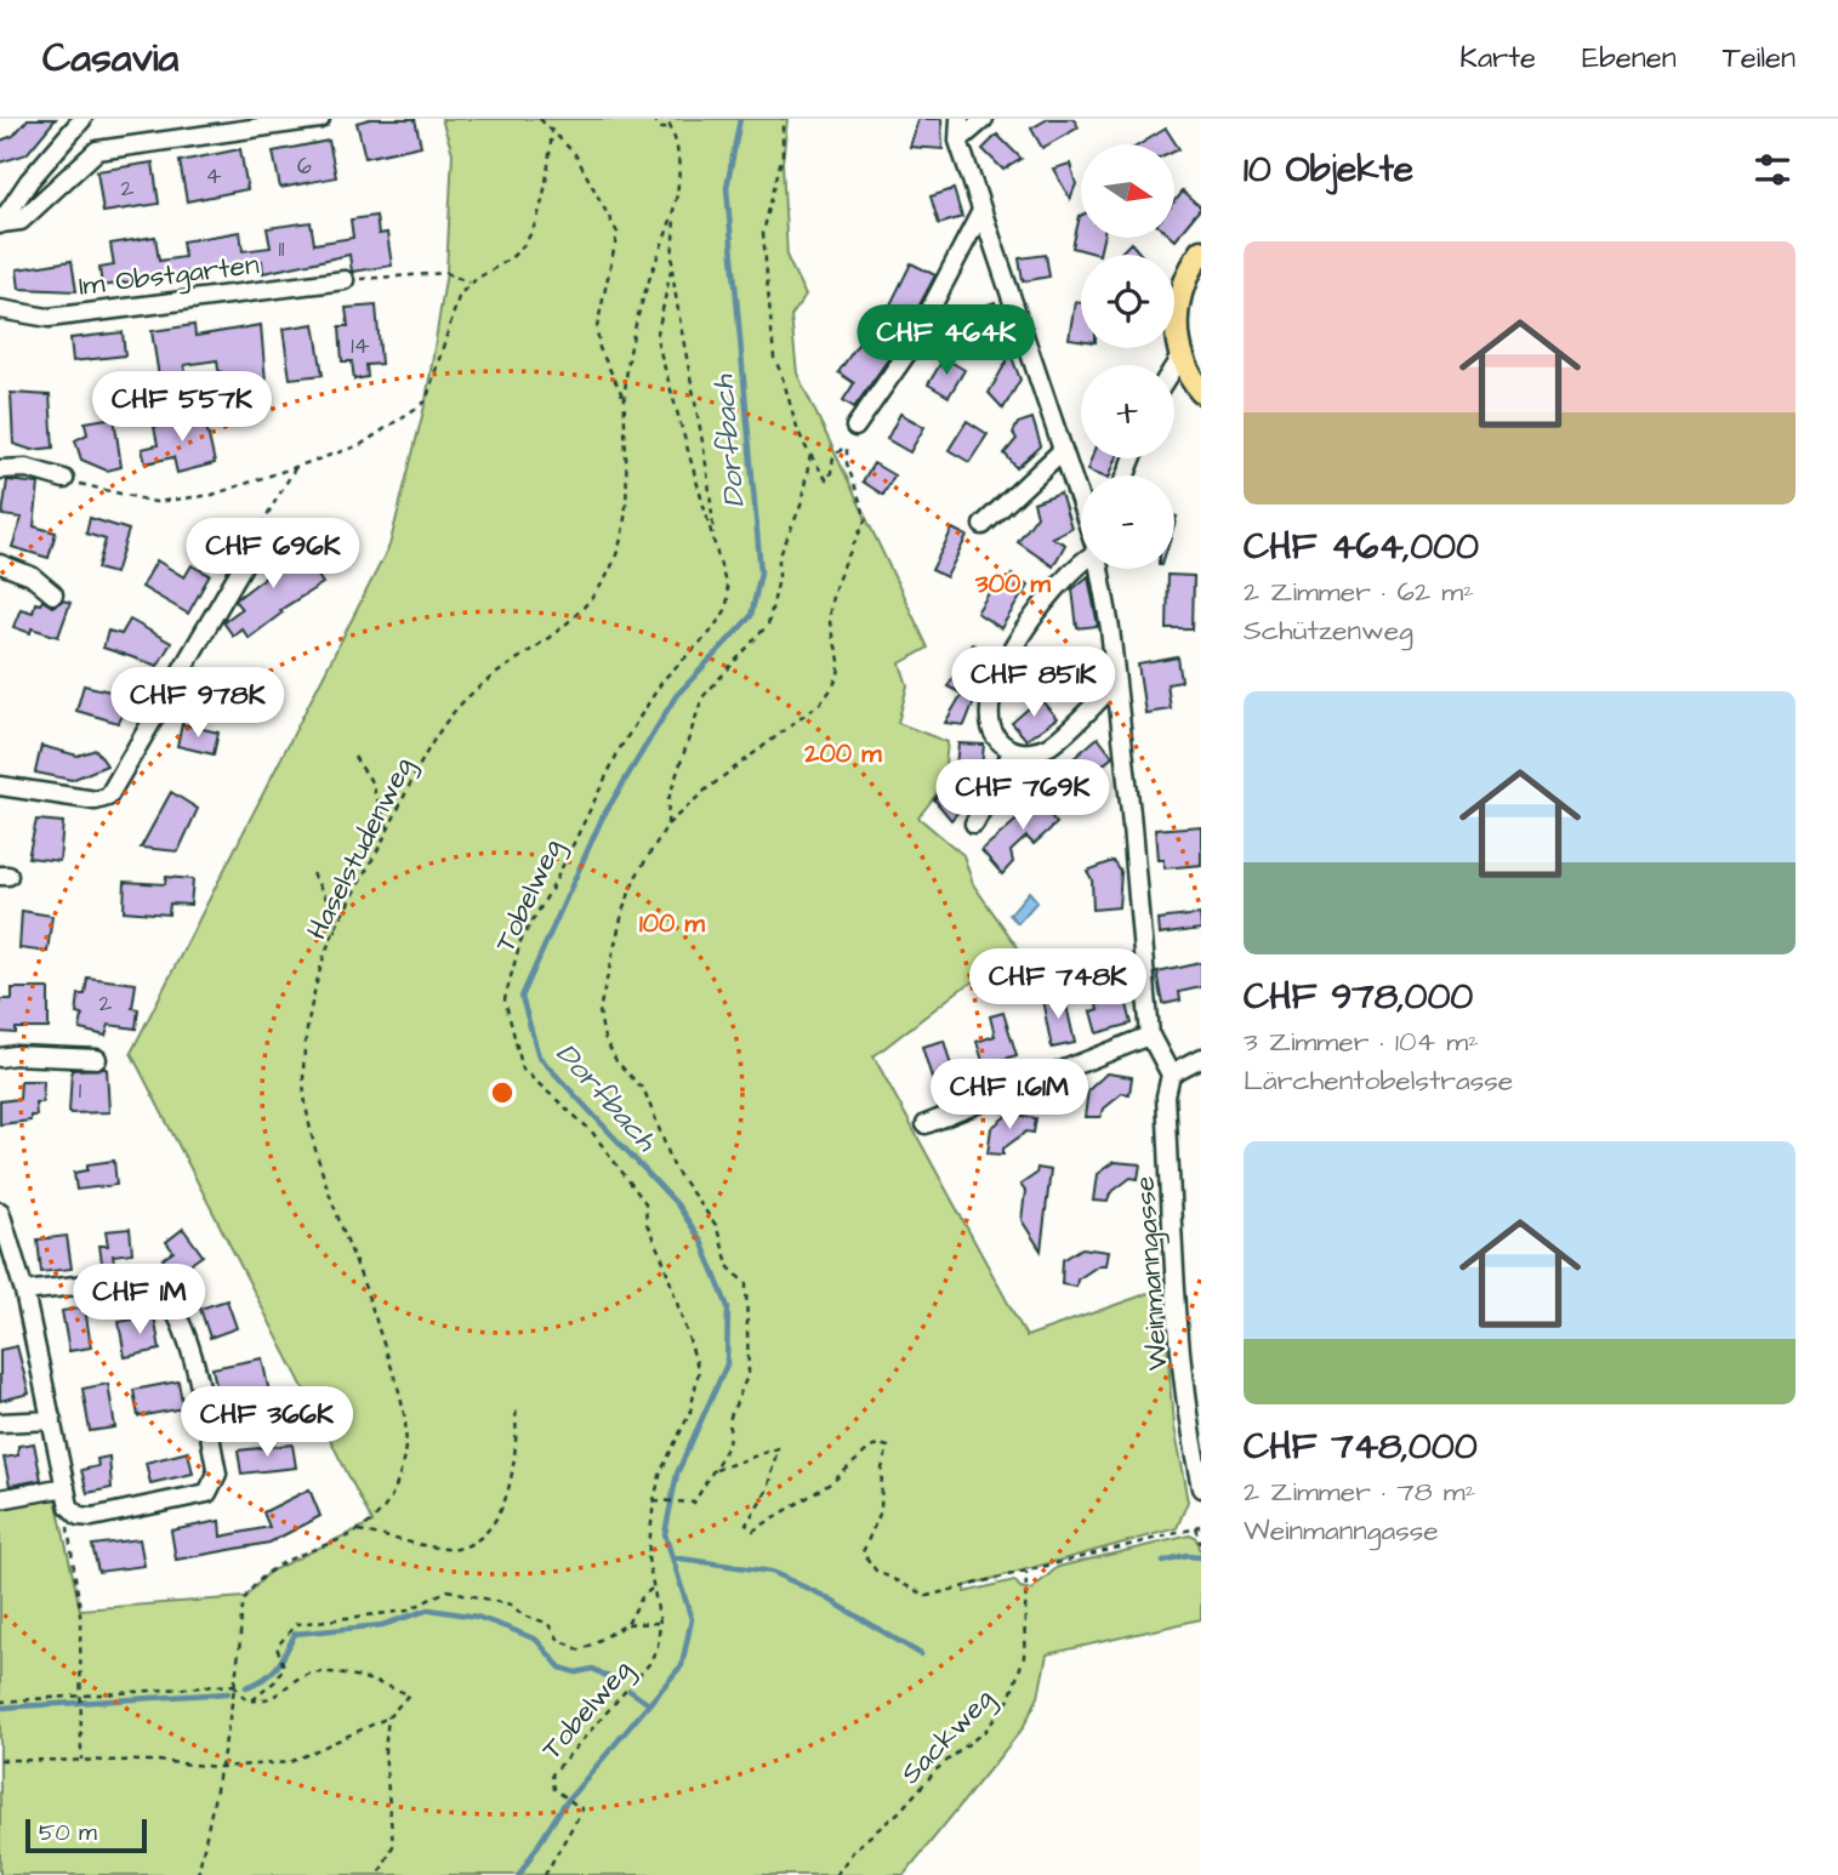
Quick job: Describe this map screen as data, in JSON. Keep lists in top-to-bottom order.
{
  "streets": {
    "street": ["Im Obstgarten", "Weinmanngasse"],
    "path": ["Haselstudenweg", "Tobelweg", "Sackweg"]
  },
  "crossings": [
    ["Haselstudenweg", "Tobelweg"]
  ],
  "water": ["Dorfbach"],
  "house_numbers": [
    "6",
    "4",
    "2",
    "11",
    "14",
    "2",
    "1"
  ],
  "scale_bar": "50 m",
  "north": "right",
  "page": {
    "header": "Casavia",
    "nav": ["Karte", "Ebenen", "Teilen"],
    "heading": "10 Objekte",
    "map_buttons": ["+", "−"],
    "list": [
      {
        "name": "CHF 464,000",
        "note": "2 Zimmer · 62 m² · Schützenweg"
      },
      {
        "name": "CHF 978,000",
        "note": "3 Zimmer · 104 m² · Lärchentobelstrasse"
      },
      {
        "name": "CHF 748,000",
        "note": "2 Zimmer · 78 m² · Weinmanngasse"
      }
    ],
    "price": [
      "CHF 464K",
      "CHF 557K",
      "CHF 696K",
      "CHF 851K",
      "CHF 978K",
      "CHF 769K",
      "CHF 748K",
      "CHF 1.61M",
      "CHF 1M",
      "CHF 366K"
    ],
    "scale": "50 m"
  },
  "rings": ["300 m", "200 m", "100 m"]
}
